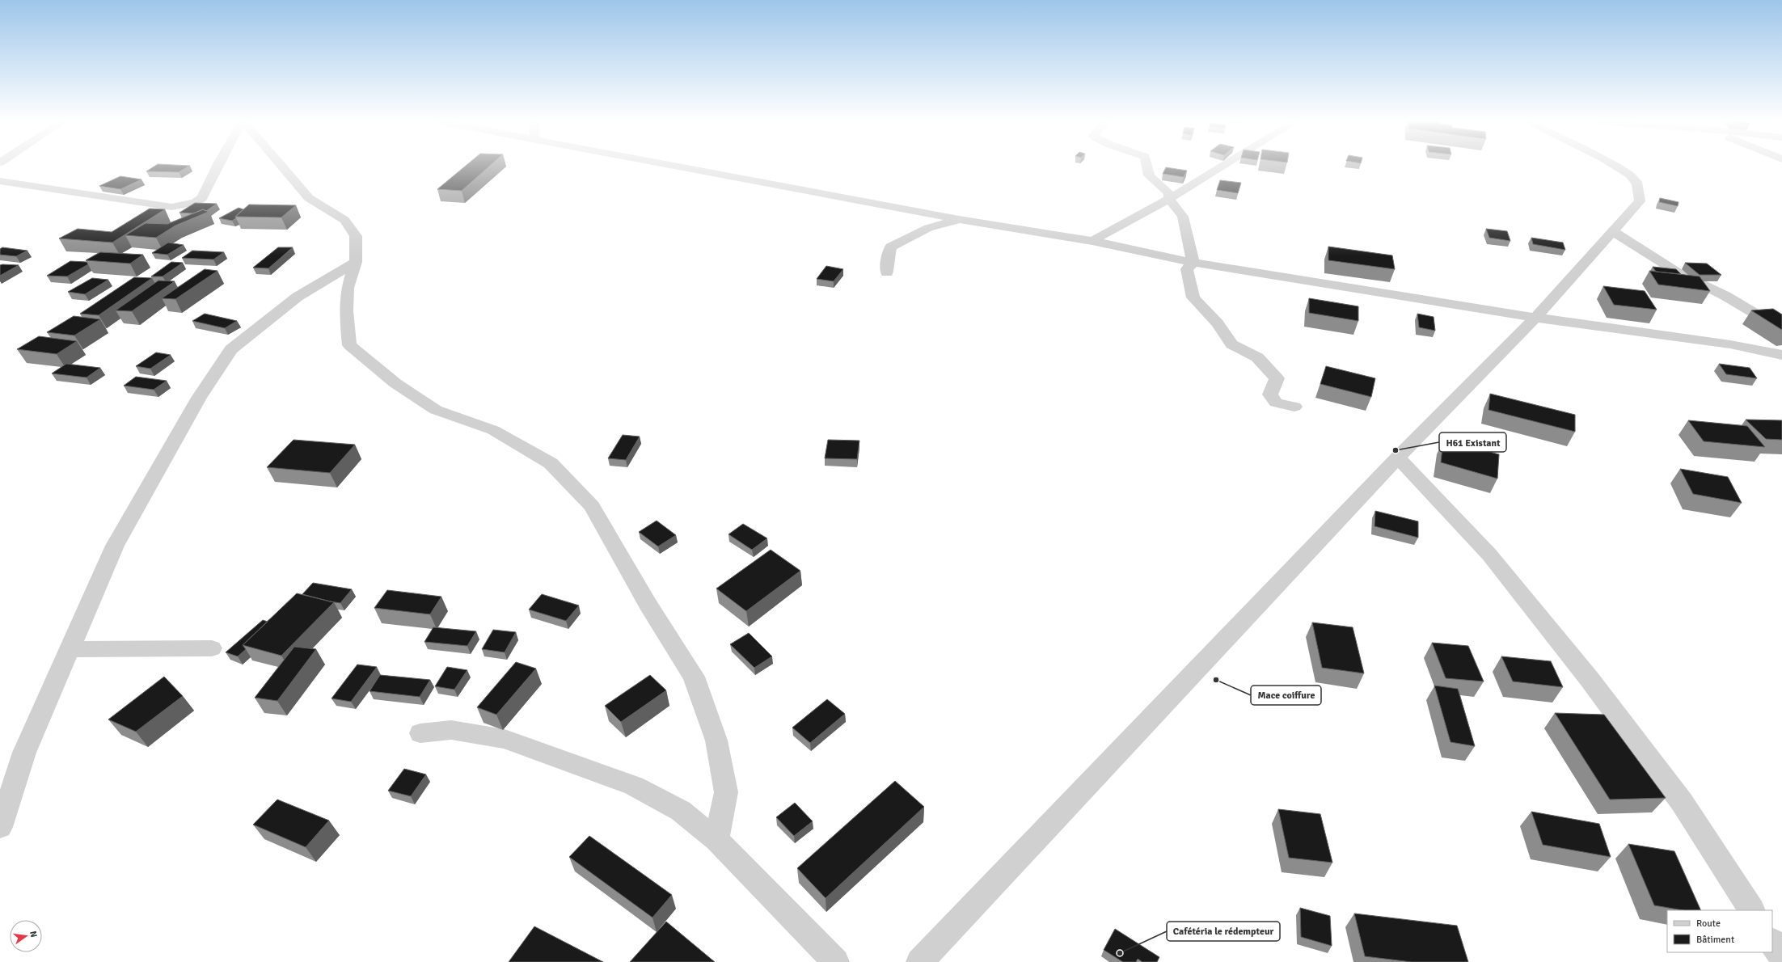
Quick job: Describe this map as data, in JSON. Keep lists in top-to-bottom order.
{
  "places": ["H61 Existant", "Mace coiffure", "Cafétéria le rédempteur"],
  "legend": ["Route", "Bâtiment"],
  "north": "right"
}
